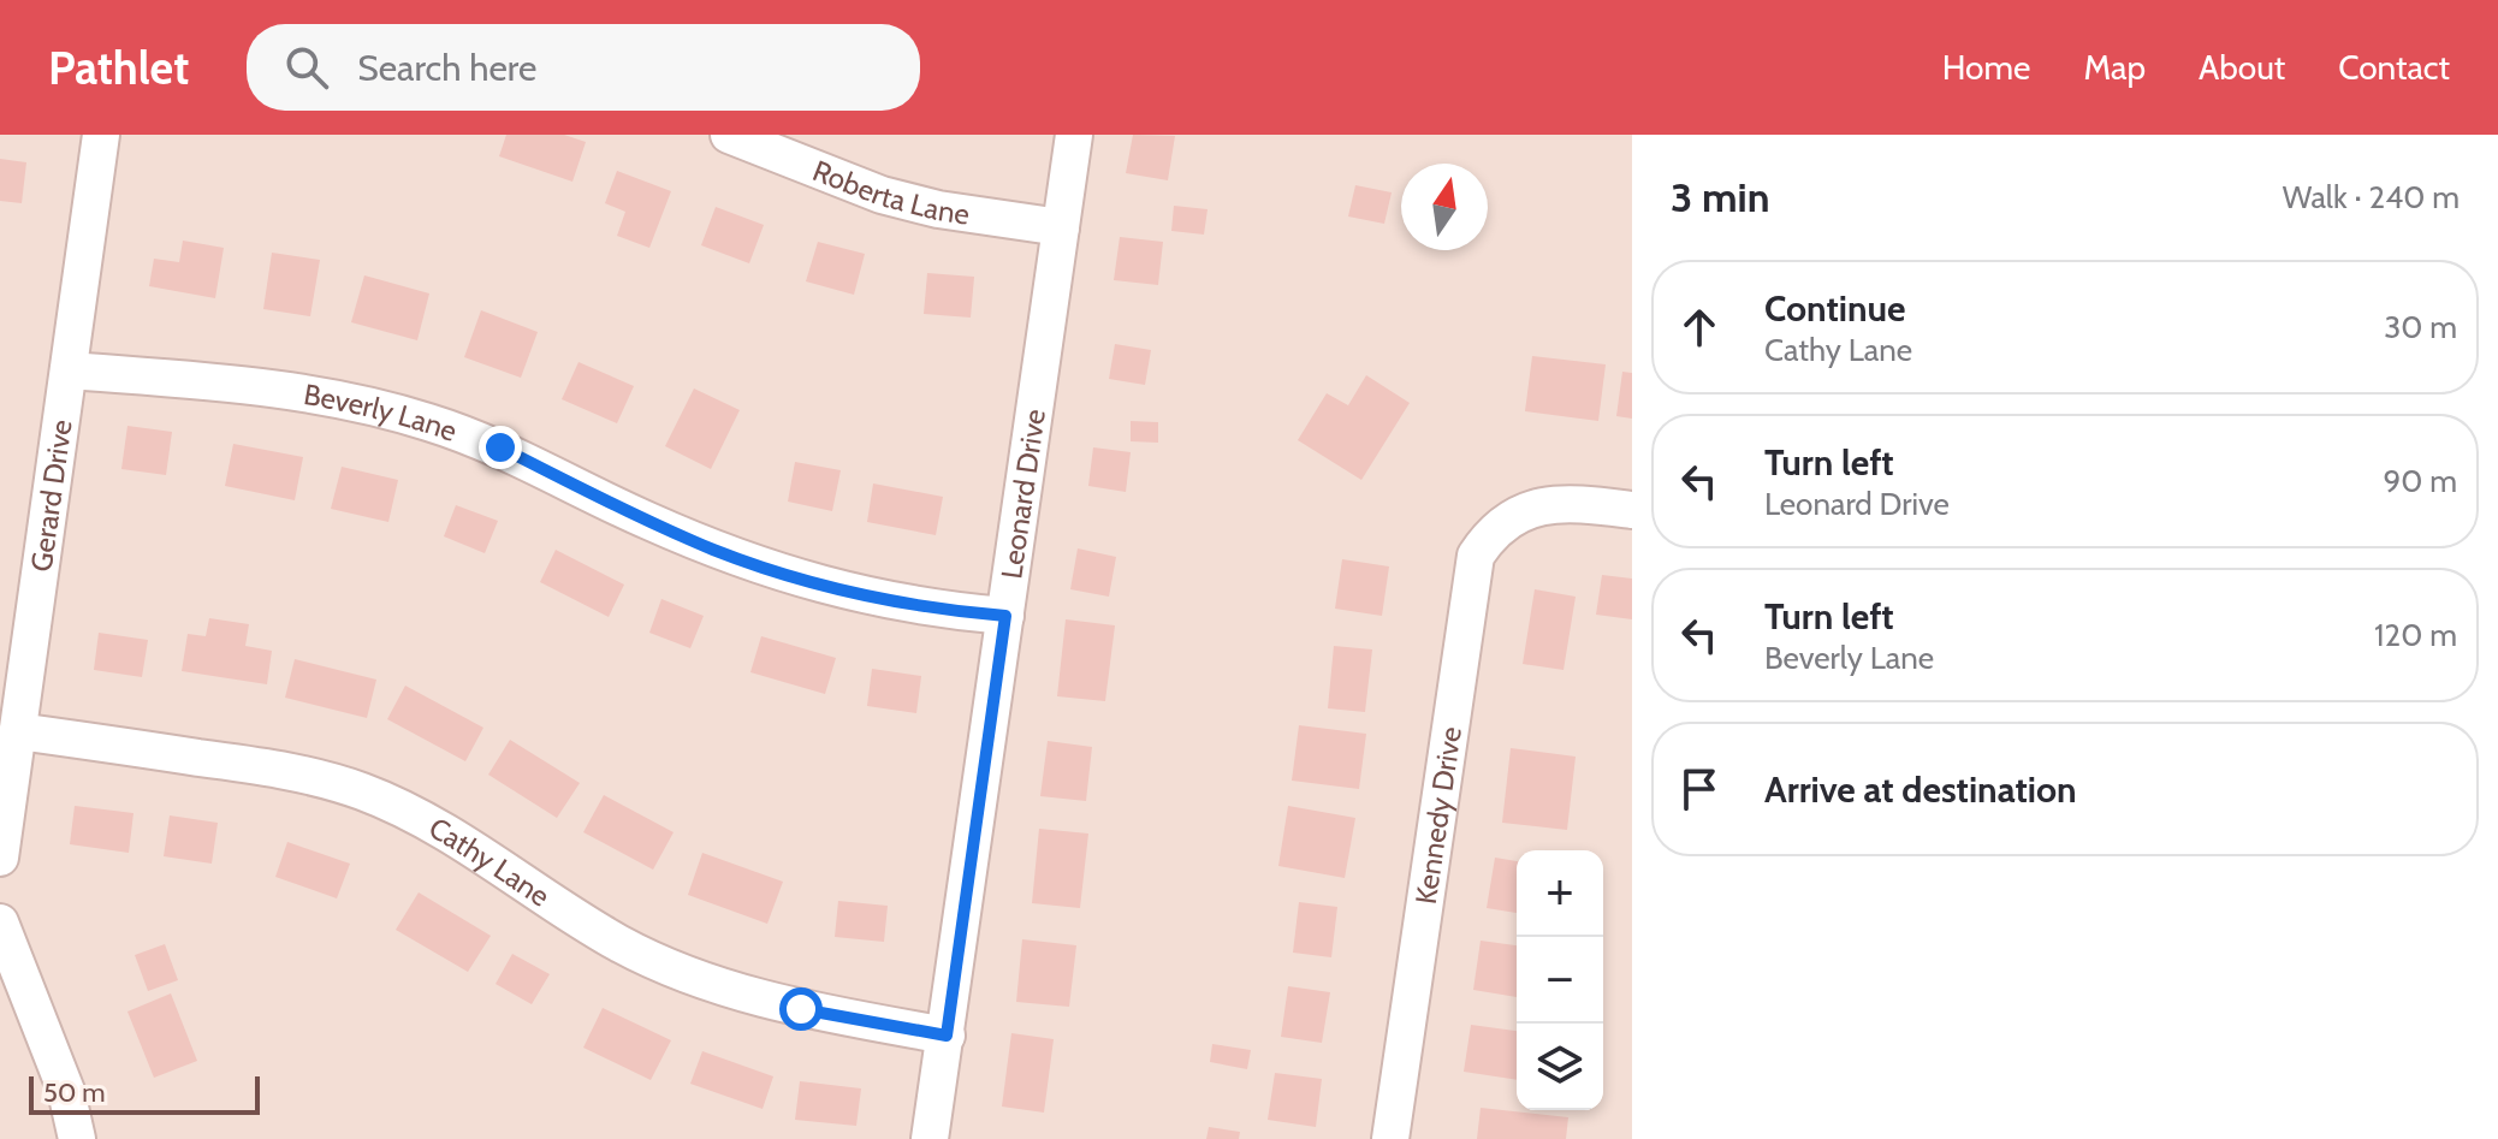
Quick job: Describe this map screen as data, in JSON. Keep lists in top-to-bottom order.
{
  "streets": {
    "street": [
      "Roberta Lane",
      "Beverly Lane",
      "Leonard Drive",
      "Gerard Drive",
      "Kennedy Drive",
      "Cathy Lane"
    ]
  },
  "crossings": [
    ["Roberta Lane", "Leonard Drive"],
    ["Beverly Lane", "Leonard Drive"],
    ["Beverly Lane", "Gerard Drive"],
    ["Leonard Drive", "Cathy Lane"],
    ["Gerard Drive", "Cathy Lane"]
  ],
  "scale_bar": "50 m",
  "north": "top",
  "page": {
    "header": "Pathlet",
    "search": "Search here",
    "nav": [
      "Home",
      "Map",
      "About",
      "Contact"
    ],
    "heading": ["3 min", "Walk · 240 m"],
    "list": [
      ["Continue", "Cathy Lane", "30 m"],
      ["Turn left", "Leonard Drive", "90 m"],
      ["Turn left", "Beverly Lane", "120 m"],
      "Arrive at destination"
    ],
    "map_buttons": ["+", "−"],
    "scale": "50 m"
  }
}
